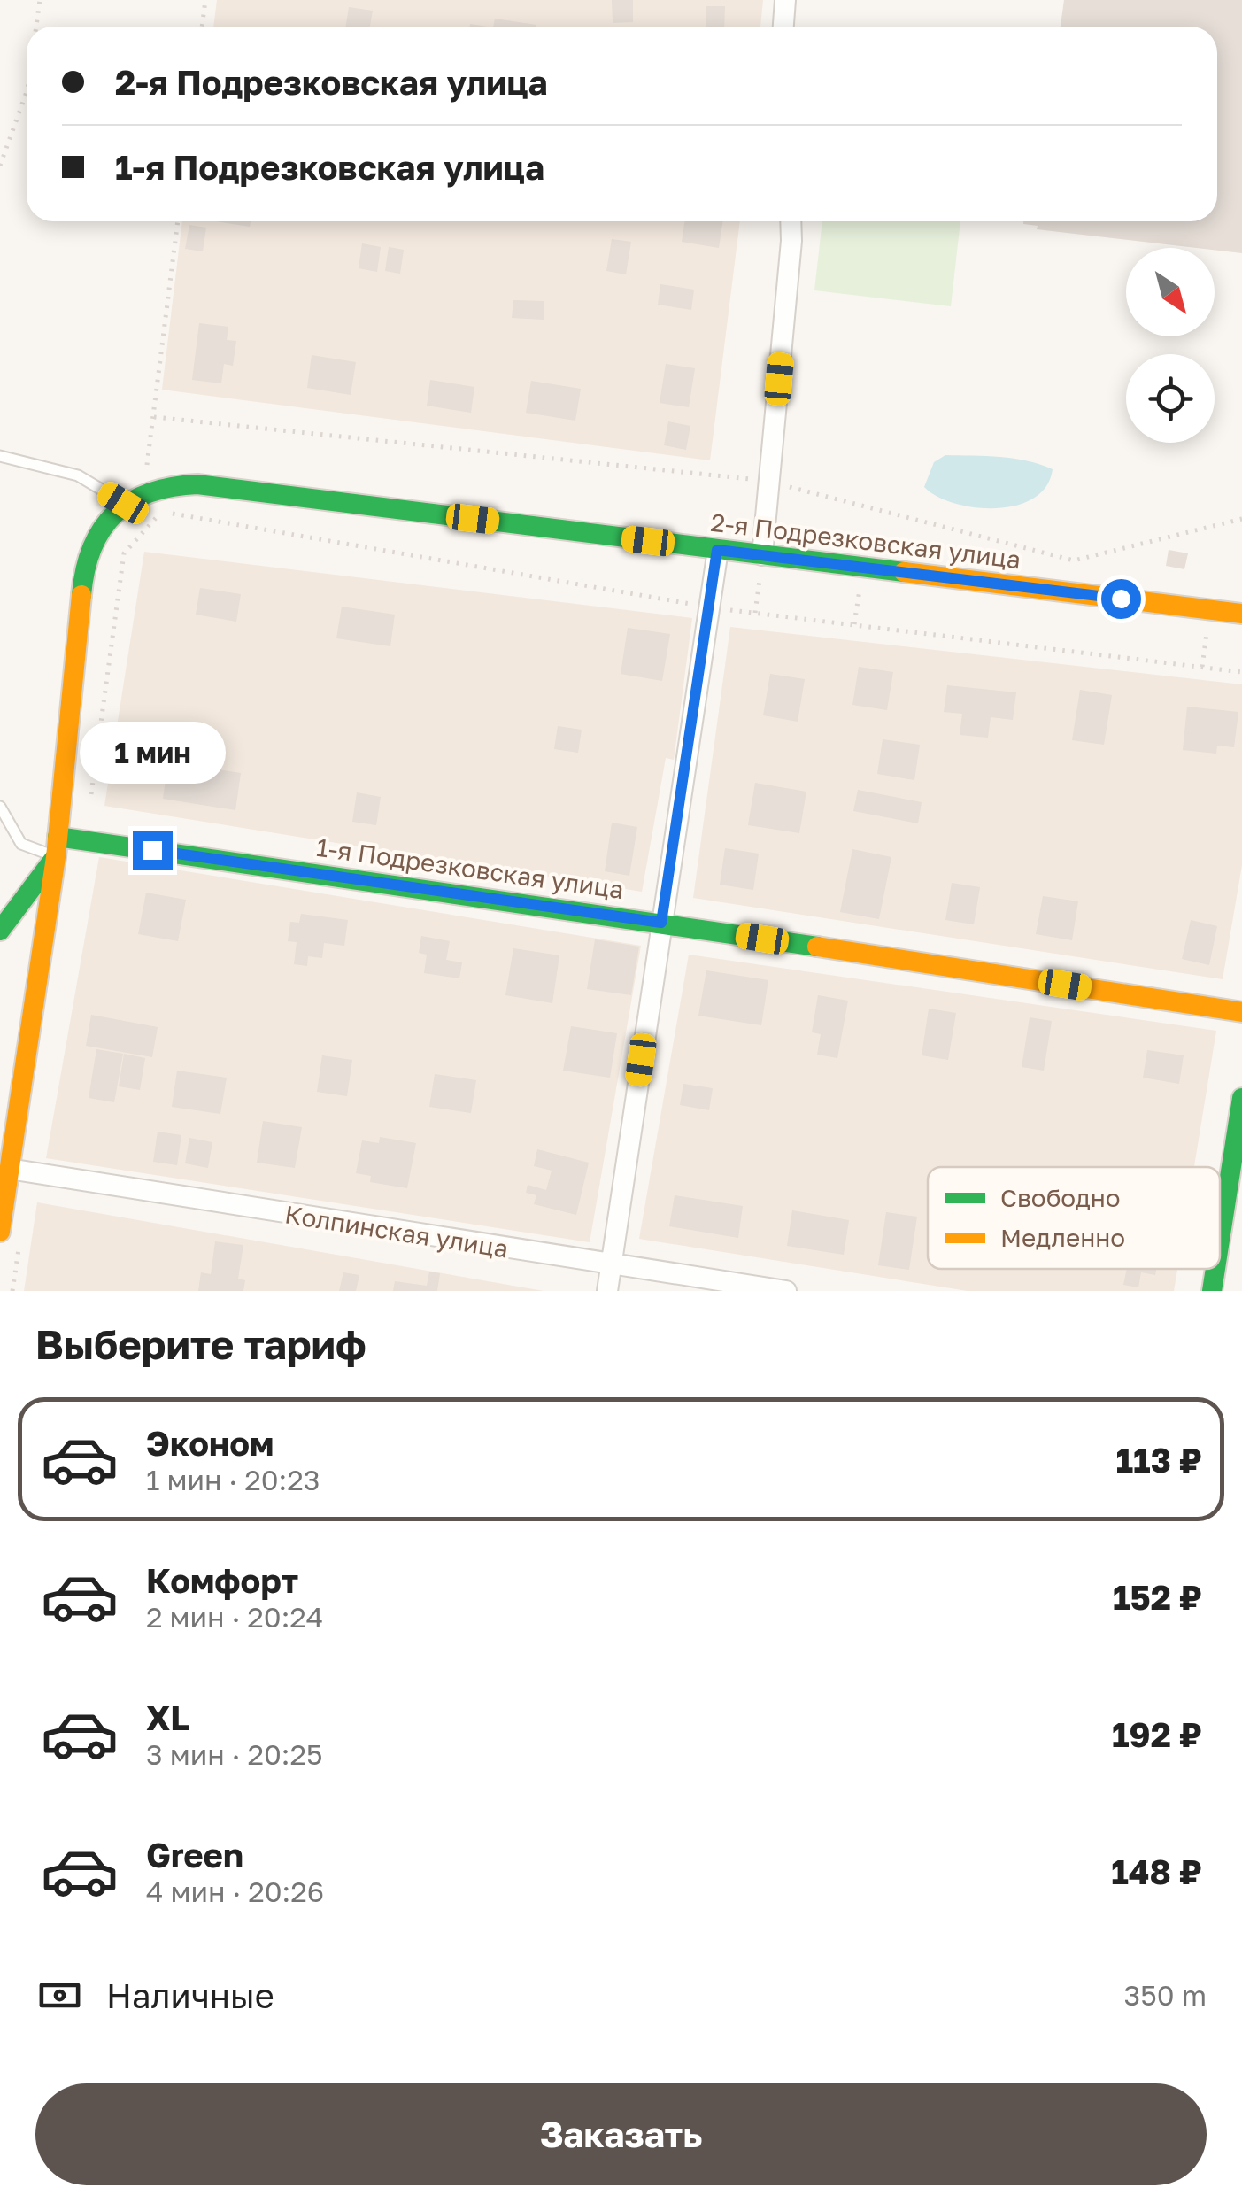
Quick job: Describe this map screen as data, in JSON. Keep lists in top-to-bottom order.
{
  "streets": {
    "street": ["2-я Подрезковская улица", "1-я Подрезковская улица", "Колпинская улица"]
  },
  "legend": ["Свободно", "Медленно"],
  "north": "bottom right",
  "page": {
    "banner": ["2-я Подрезковская улица", "1-я Подрезковская улица"],
    "bubble": "1 мин",
    "heading": "Выберите тариф",
    "list": [
      {
        "name": "Эконом",
        "note": "1 мин · 20:23",
        "value": "113 ₽"
      },
      {
        "name": "Комфорт",
        "note": "2 мин · 20:24",
        "value": "152 ₽"
      },
      {
        "name": "XL",
        "note": "3 мин · 20:25",
        "value": "192 ₽"
      },
      {
        "name": "Green",
        "note": "4 мин · 20:26",
        "value": "148 ₽"
      }
    ],
    "pay": ["Наличные", "350 m"],
    "buttons": "Заказать"
  }
}
